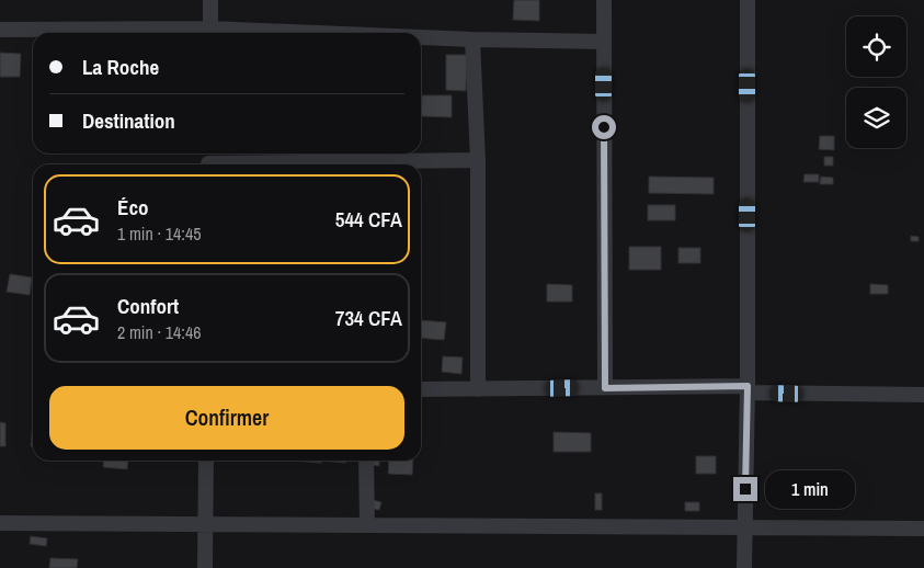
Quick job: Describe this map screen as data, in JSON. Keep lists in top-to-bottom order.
{
  "page": {
    "banner": ["La Roche", "Destination"],
    "list": [
      {
        "name": "Éco",
        "note": "1 min · 14:45",
        "value": "544 CFA"
      },
      {
        "name": "Confort",
        "note": "2 min · 14:46",
        "value": "734 CFA"
      }
    ],
    "buttons": "Confirmer",
    "bubble": "1 min"
  }
}
